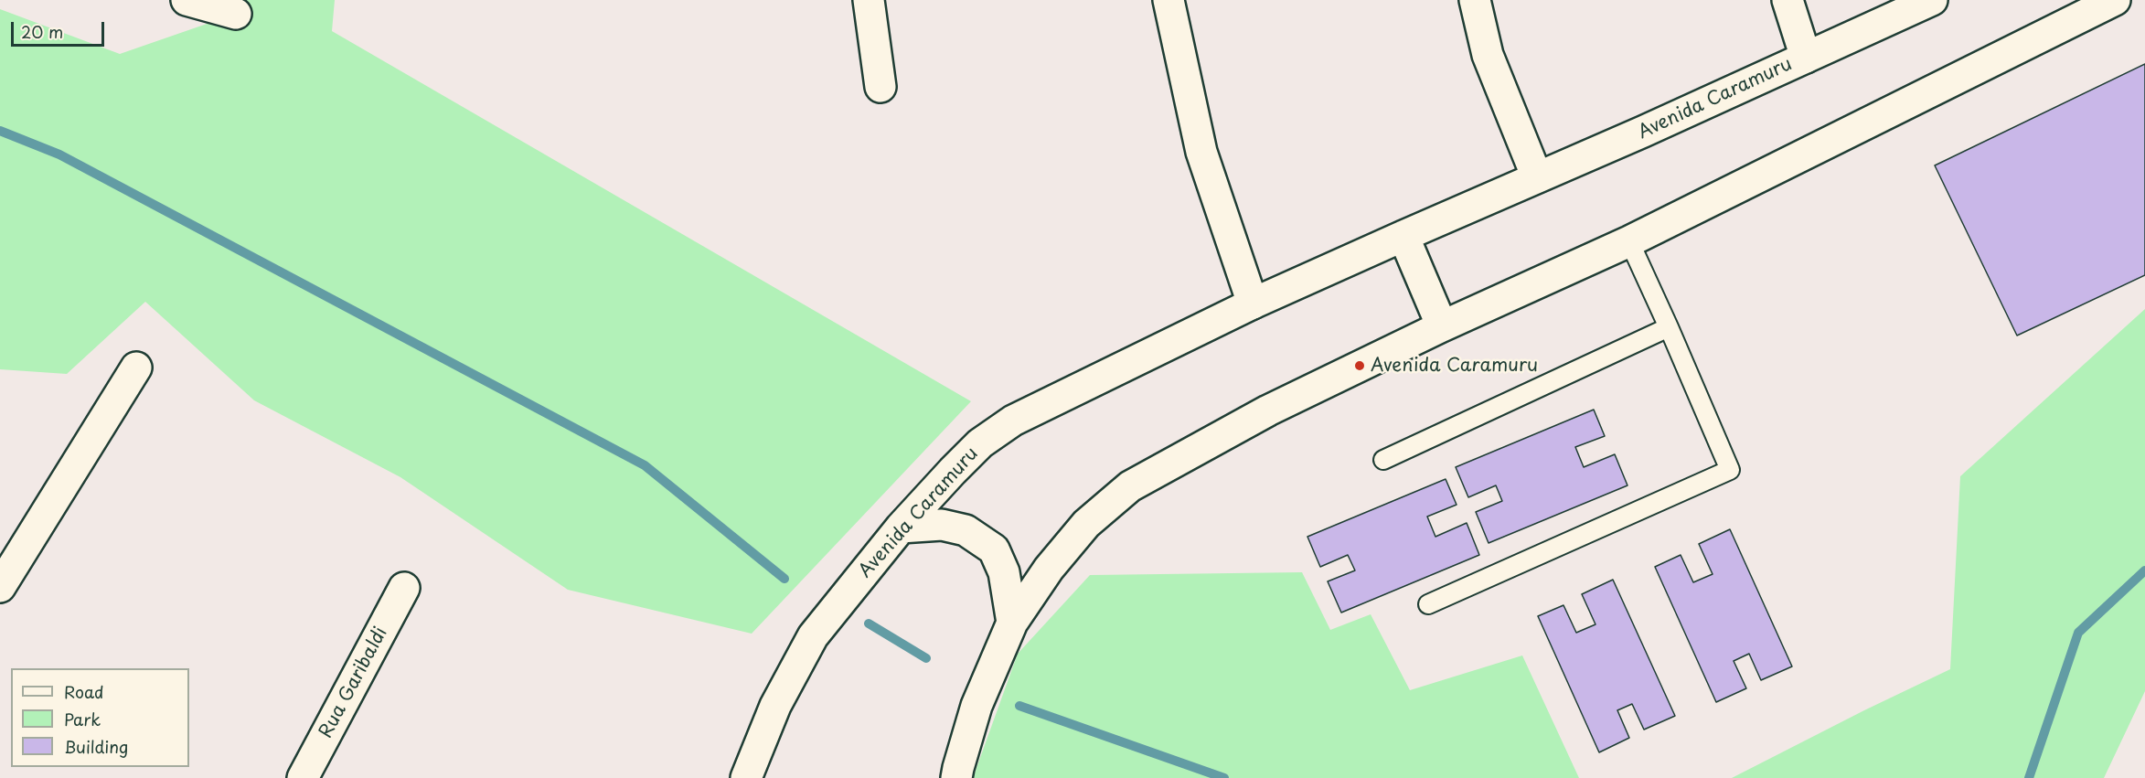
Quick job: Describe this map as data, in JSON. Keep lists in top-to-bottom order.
{
  "streets": {
    "main road": ["Avenida Caramuru", "Rua Garibaldi"]
  },
  "places": ["Avenida Caramuru"],
  "legend": ["Road", "Park", "Building"],
  "scale_bar": "20 m"
}
